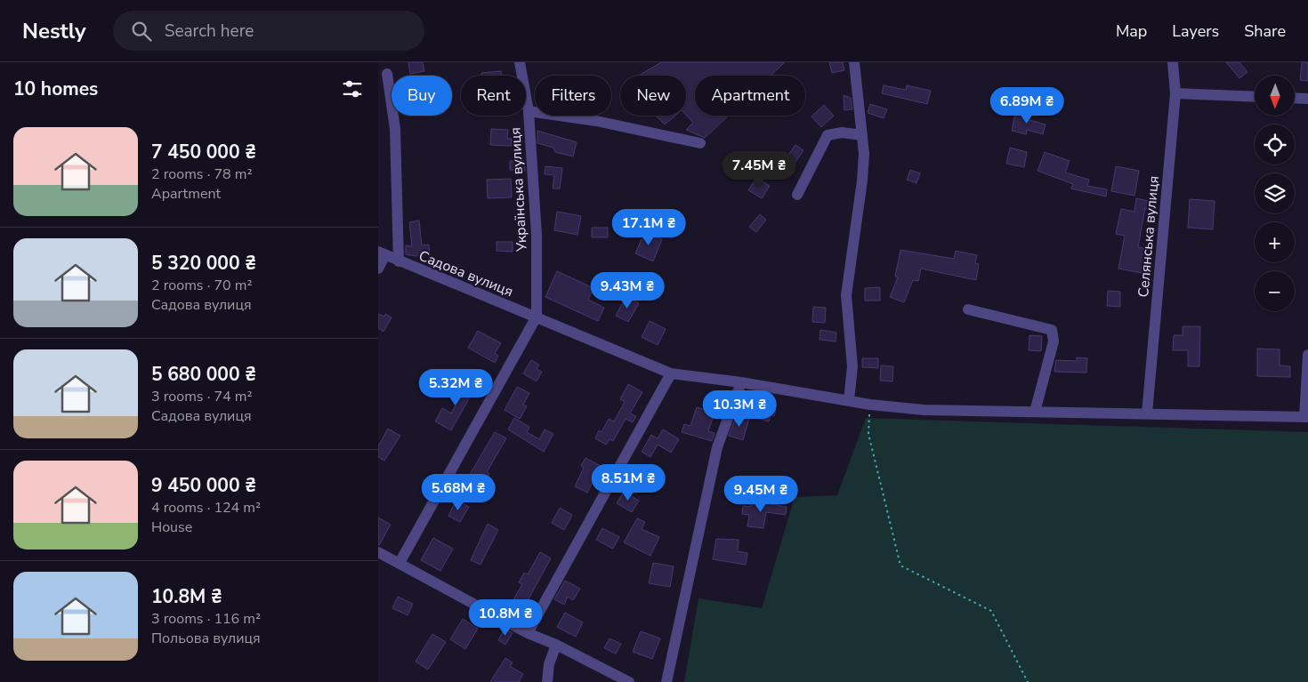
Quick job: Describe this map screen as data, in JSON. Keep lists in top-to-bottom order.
{
  "streets": {
    "street": ["Українська вулиця", "Селянська вулиця", "Садова вулиця"]
  },
  "crossings": [
    ["Українська вулиця", "Садова вулиця"],
    ["Селянська вулиця", "Садова вулиця"]
  ],
  "north": "bottom",
  "page": {
    "header": "Nestly",
    "search": "Search here",
    "nav": ["Map", "Layers", "Share"],
    "heading": "10 homes",
    "map_buttons": ["+", "−"],
    "chip": [
      "Buy",
      "Rent",
      "Filters",
      "New",
      "Apartment"
    ],
    "price": [
      "6.89M ₴",
      "7.45M ₴",
      "17.1M ₴",
      "9.43M ₴",
      "5.32M ₴",
      "10.3M ₴",
      "8.51M ₴",
      "5.68M ₴",
      "9.45M ₴",
      "10.8M ₴"
    ],
    "list": [
      {
        "name": "7 450 000 ₴",
        "note": "2 rooms · 78 m² · Apartment"
      },
      {
        "name": "5 320 000 ₴",
        "note": "2 rooms · 70 m² · Садова вулиця"
      },
      {
        "name": "5 680 000 ₴",
        "note": "3 rooms · 74 m² · Садова вулиця"
      },
      {
        "name": "9 450 000 ₴",
        "note": "4 rooms · 124 m² · House"
      },
      {
        "name": "10.8M ₴",
        "note": "3 rooms · 116 m² · Польова вулиця"
      }
    ]
  }
}
